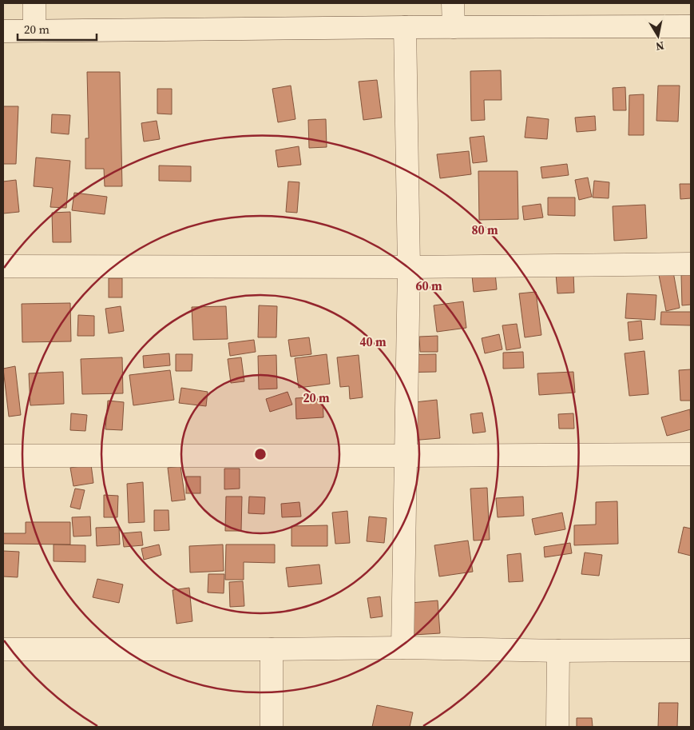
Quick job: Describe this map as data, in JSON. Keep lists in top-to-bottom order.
{
  "scale_bar": "20 m",
  "north": "bottom",
  "rings": [
    "80 m",
    "60 m",
    "40 m",
    "20 m"
  ]
}
